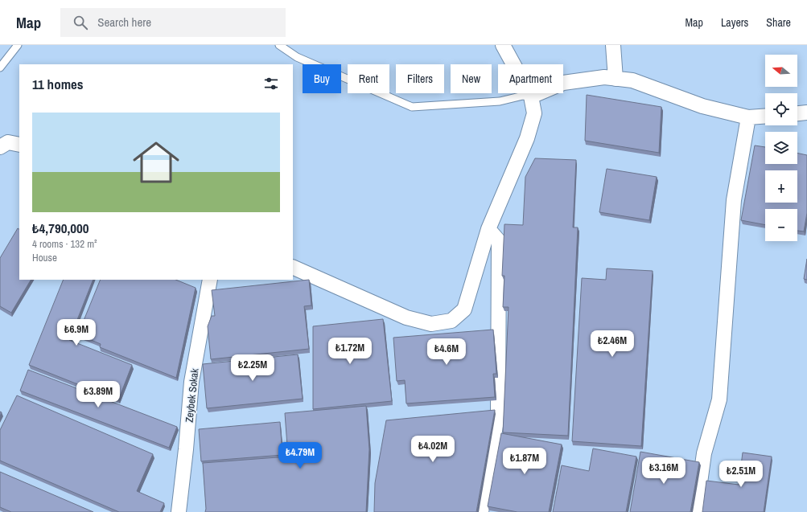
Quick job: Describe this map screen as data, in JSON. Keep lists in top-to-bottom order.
{
  "streets": {
    "street": ["Zeybek Sokak"]
  },
  "north": "left",
  "page": {
    "header": "Map",
    "search": "Search here",
    "nav": ["Map", "Layers", "Share"],
    "map_buttons": ["+", "−"],
    "chip": [
      "Buy",
      "Rent",
      "Filters",
      "New",
      "Apartment"
    ],
    "heading": "11 homes",
    "list": [
      {
        "name": "₺4,790,000",
        "note": "4 rooms · 132 m² · House"
      }
    ],
    "price": [
      "₺6.9M",
      "₺2.46M",
      "₺1.72M",
      "₺4.6M",
      "₺2.25M",
      "₺3.89M",
      "₺4.02M",
      "₺4.79M",
      "₺1.87M",
      "₺3.16M",
      "₺2.51M"
    ]
  }
}
